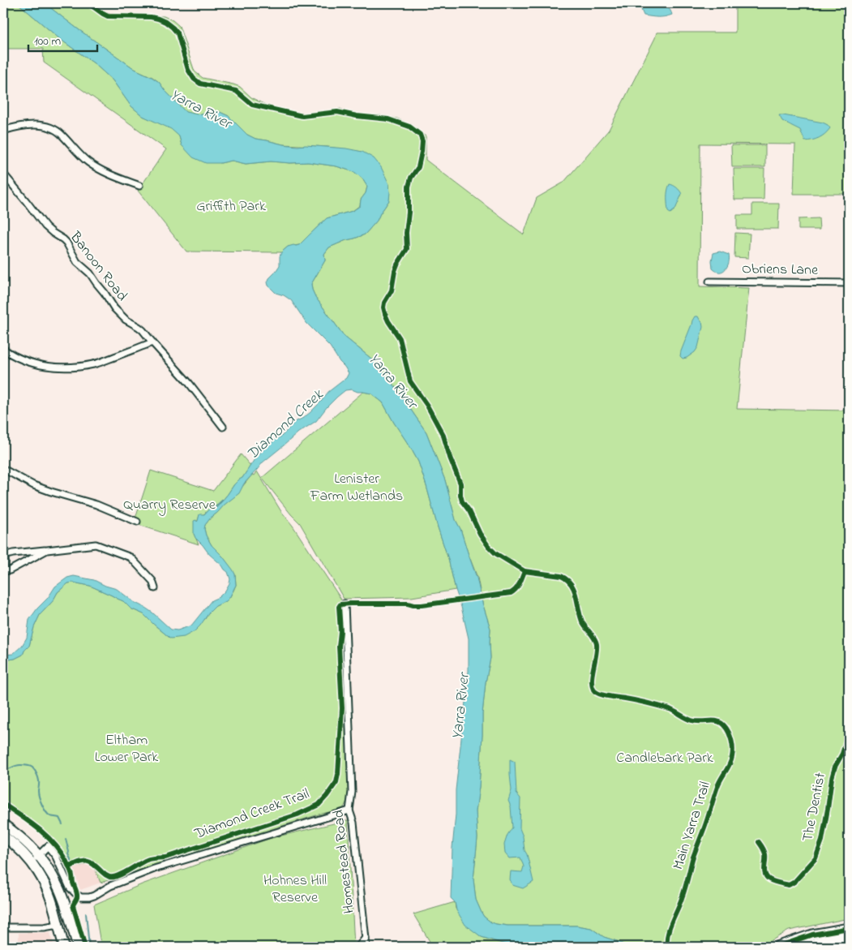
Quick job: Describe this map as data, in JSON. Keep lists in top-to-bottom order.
{
  "streets": {
    "street": ["Banoon Road", "Obriens Lane", "Homestead Road"],
    "cycle path": ["The Dentist", "Diamond Creek Trail", "Main Yarra Trail"]
  },
  "water": ["Yarra River", "Diamond Creek"],
  "parks": [
    "Griffith Park",
    "Lenister Farm Wetlands",
    "Quarry Reserve",
    "Eltham Lower Park",
    "Candlebark Park",
    "Hohnes Hill Reserve"
  ],
  "scale_bar": "100 m"
}
